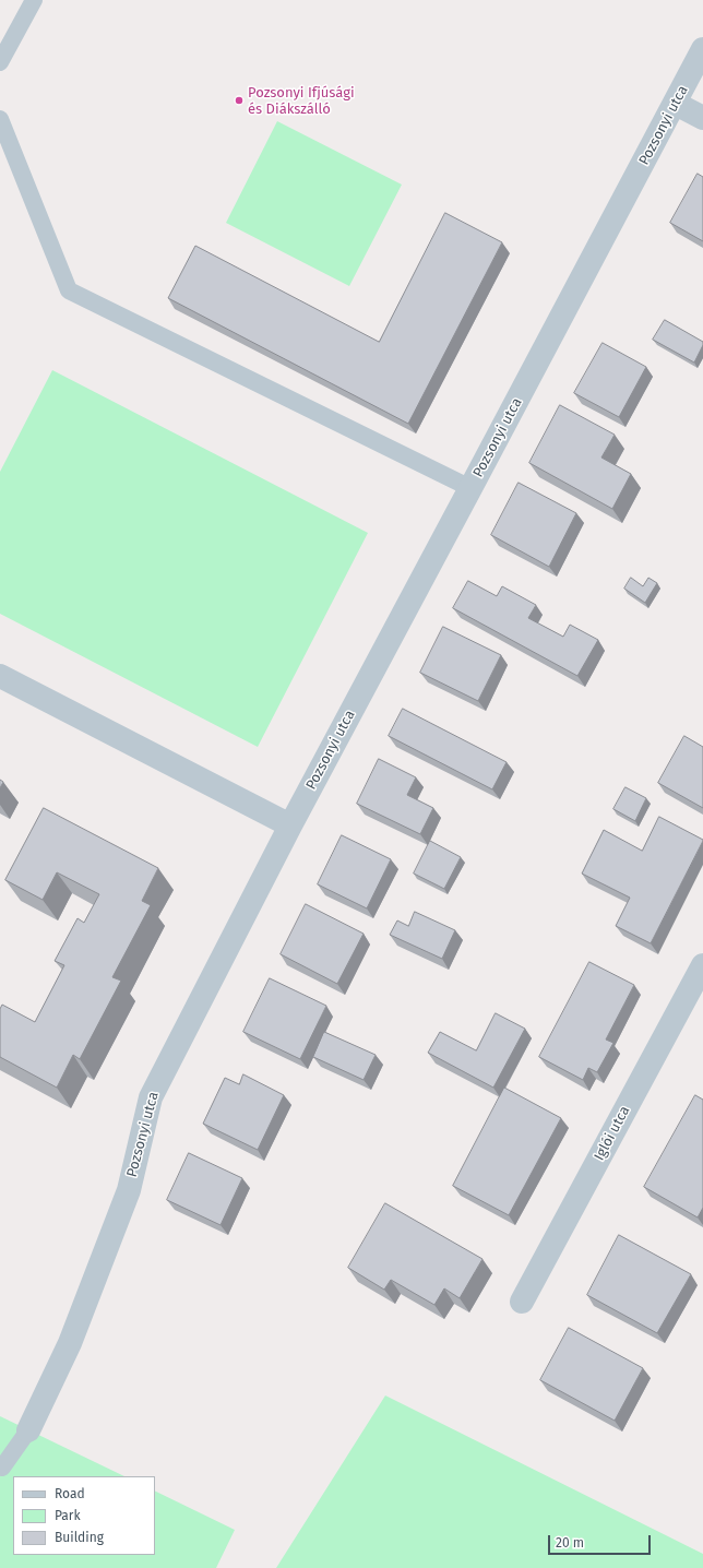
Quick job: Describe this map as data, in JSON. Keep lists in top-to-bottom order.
{
  "streets": {
    "street": ["Pozsonyi utca", "Iglói utca"]
  },
  "places": ["Pozsonyi Ifjúsági és Diákszálló"],
  "legend": ["Road", "Park", "Building"],
  "scale_bar": "20 m"
}
